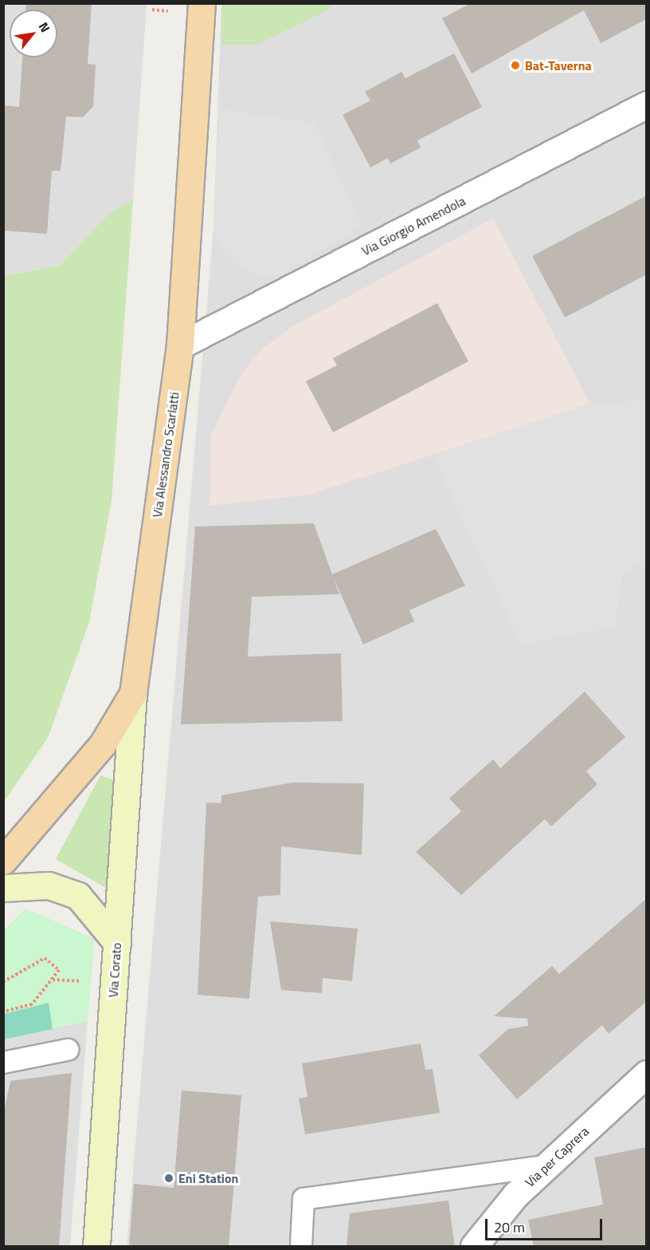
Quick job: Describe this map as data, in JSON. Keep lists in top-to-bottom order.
{
  "streets": {
    "main road": ["Via Alessandro Scarlatti", "Via Corato"],
    "street": ["Via Giorgio Amendola", "Via per Caprera"]
  },
  "crossings": [
    ["Via Giorgio Amendola", "Via Alessandro Scarlatti"],
    ["Via Alessandro Scarlatti", "Via Corato"]
  ],
  "places": ["Bat-Taverna", "Eni Station"],
  "scale_bar": "20 m",
  "north": "top right"
}
